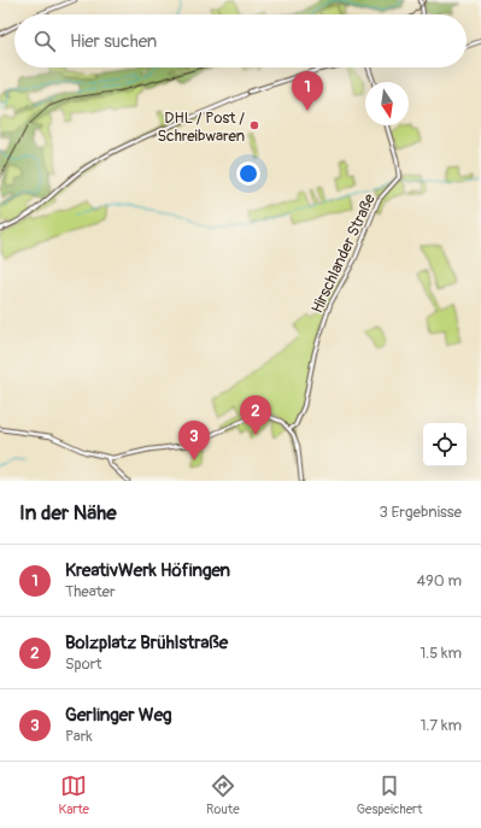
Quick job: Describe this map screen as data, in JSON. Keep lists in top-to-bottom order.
{
  "streets": {
    "main road": ["Hirschlander Straße"]
  },
  "places": ["DHL / Post / Schreibwaren"],
  "north": "bottom",
  "page": {
    "search": "Hier suchen",
    "pins": ["1", "2", "3"],
    "heading": ["In der Nähe", "3 Ergebnisse"],
    "list": [
      {
        "mark": "1",
        "name": "KreativWerk Höfingen",
        "note": "Theater",
        "value": "490 m"
      },
      {
        "mark": "2",
        "name": "Bolzplatz Brühlstraße",
        "note": "Sport",
        "value": "1.5 km"
      },
      {
        "mark": "3",
        "name": "Gerlinger Weg",
        "note": "Park",
        "value": "1.7 km"
      }
    ],
    "nav": ["Karte", "Route", "Gespeichert"]
  }
}
